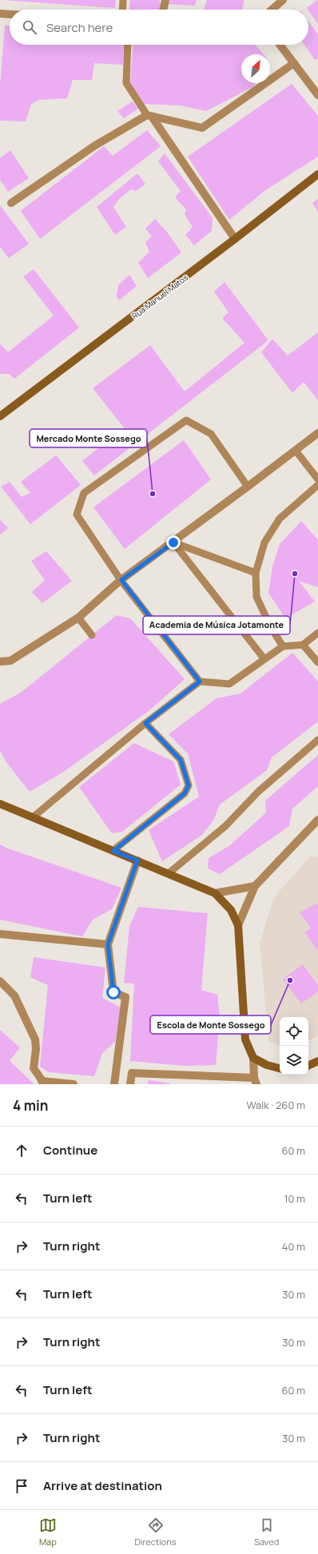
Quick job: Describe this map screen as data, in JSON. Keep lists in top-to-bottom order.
{
  "streets": {
    "main road": ["Rua Manuel Matos"]
  },
  "places": ["Mercado Monte Sossego", "Academia de Música Jotamonte", "Escola de Monte Sossego"],
  "north": "top right",
  "page": {
    "search": "Search here",
    "heading": ["4 min", "Walk · 260 m"],
    "list": [
      ["Continue", "60 m"],
      ["Turn left", "10 m"],
      ["Turn right", "40 m"],
      ["Turn left", "30 m"],
      ["Turn right", "30 m"],
      ["Turn left", "60 m"],
      ["Turn right", "30 m"],
      "Arrive at destination"
    ],
    "nav": ["Map", "Directions", "Saved"]
  }
}
